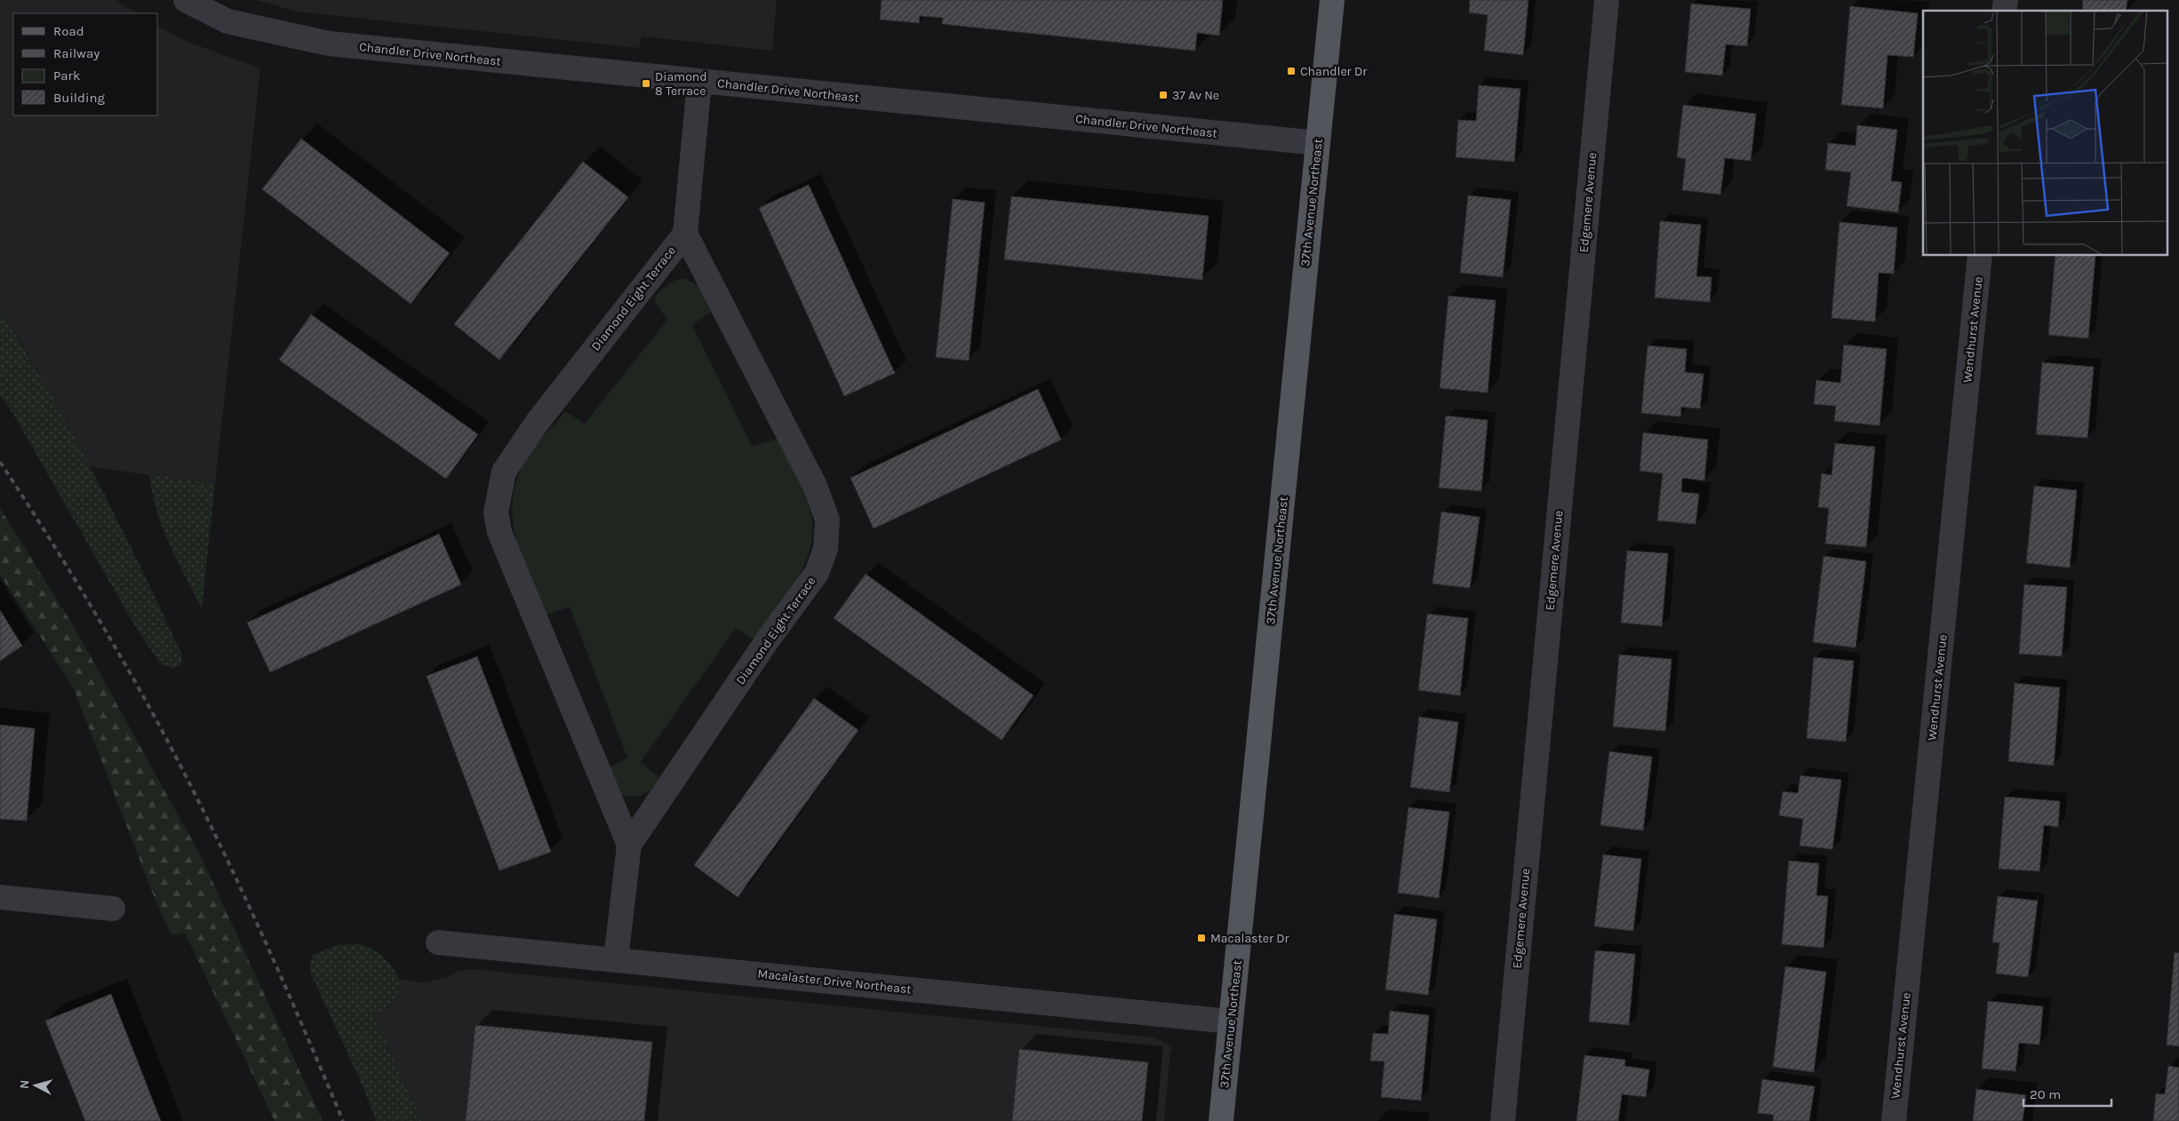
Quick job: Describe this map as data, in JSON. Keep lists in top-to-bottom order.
{
  "streets": {
    "main road": ["37th Avenue Northeast"],
    "street": [
      "Chandler Drive Northeast",
      "Edgemere Avenue",
      "Diamond Eight Terrace",
      "Wendhurst Avenue",
      "Macalaster Drive Northeast"
    ]
  },
  "crossings": [
    ["Chandler Drive Northeast", "37th Avenue Northeast"],
    ["37th Avenue Northeast", "Macalaster Drive Northeast"],
    ["Diamond Eight Terrace", "Macalaster Drive Northeast"]
  ],
  "places": {
    "transit": [
      "Chandler Dr",
      "Diamond 8 Terrace",
      "37 Av Ne",
      "Macalaster Dr"
    ]
  },
  "legend": [
    "Road",
    "Railway",
    "Park",
    "Building"
  ],
  "scale_bar": "20 m",
  "north": "left"
}
